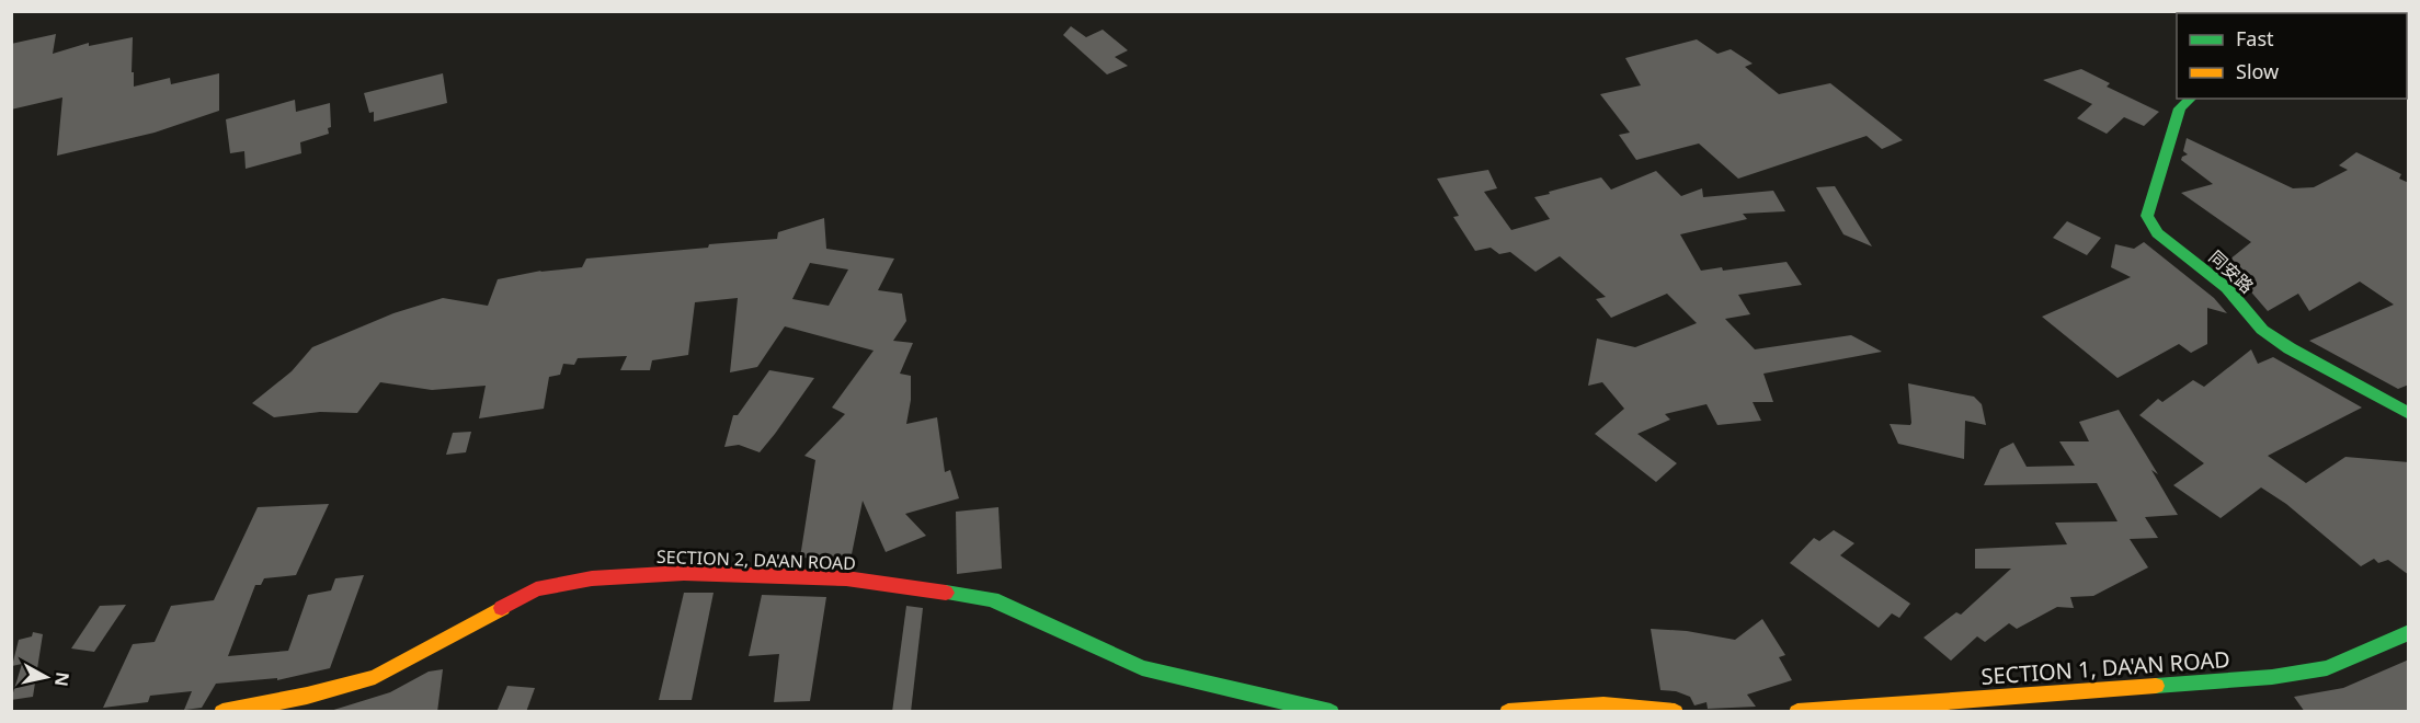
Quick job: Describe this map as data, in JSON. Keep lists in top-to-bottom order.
{
  "streets": {
    "street": ["同安路", "SECTION 2, DA'AN ROAD", "SECTION 1, DA'AN ROAD"]
  },
  "legend": ["Fast", "Slow"],
  "north": "right"
}
